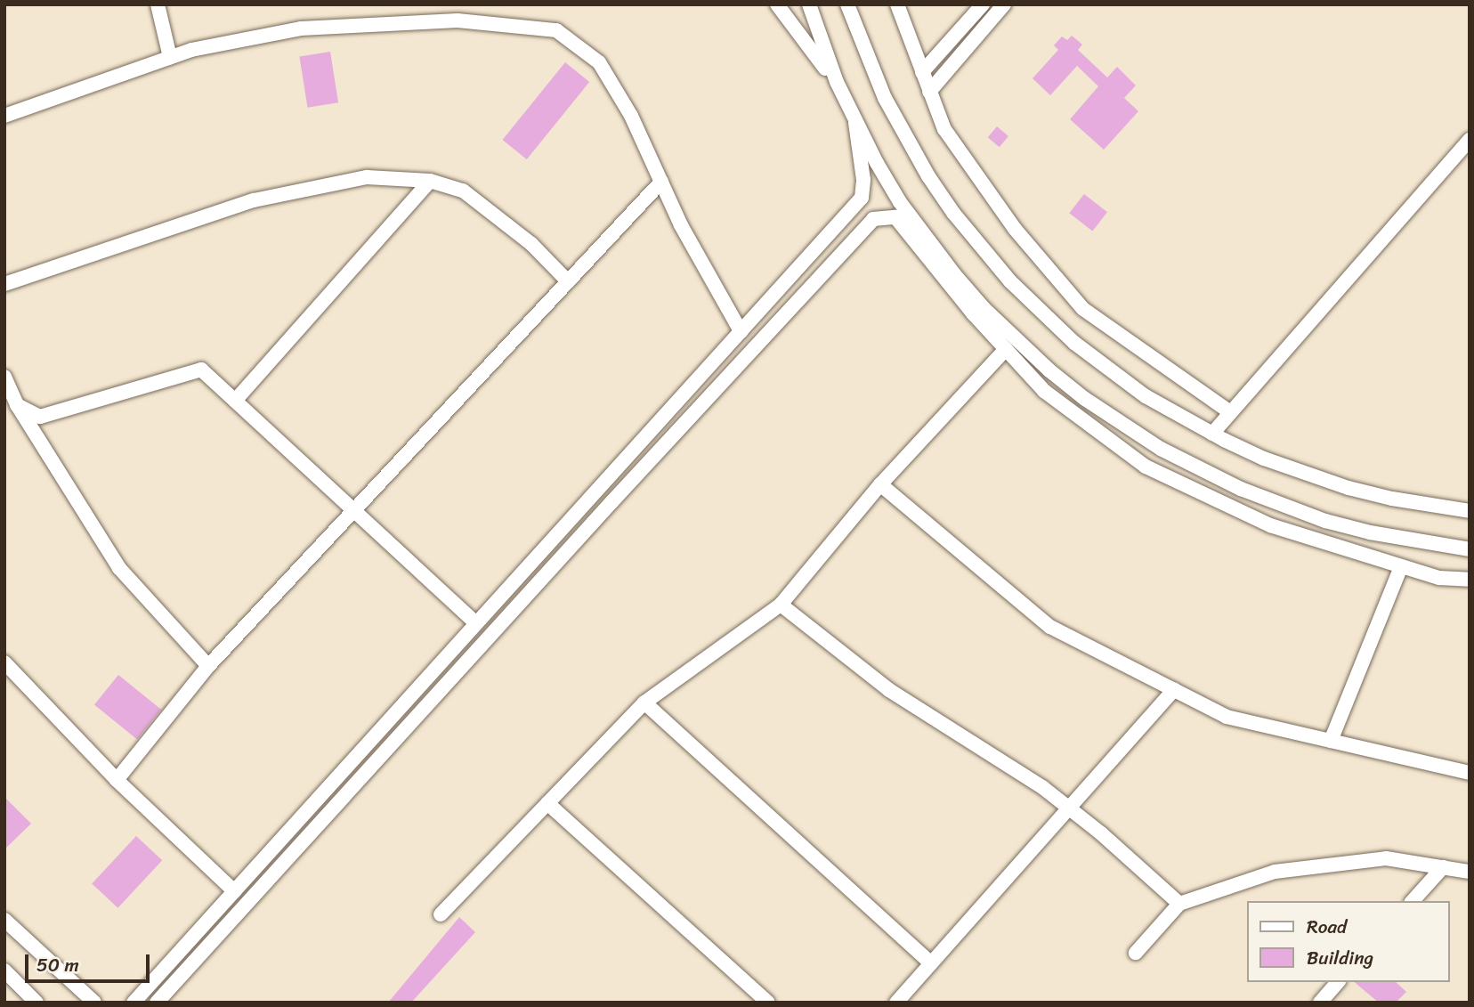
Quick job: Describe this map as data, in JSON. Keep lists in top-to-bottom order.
{
  "legend": ["Road", "Building"],
  "scale_bar": "50 m"
}
